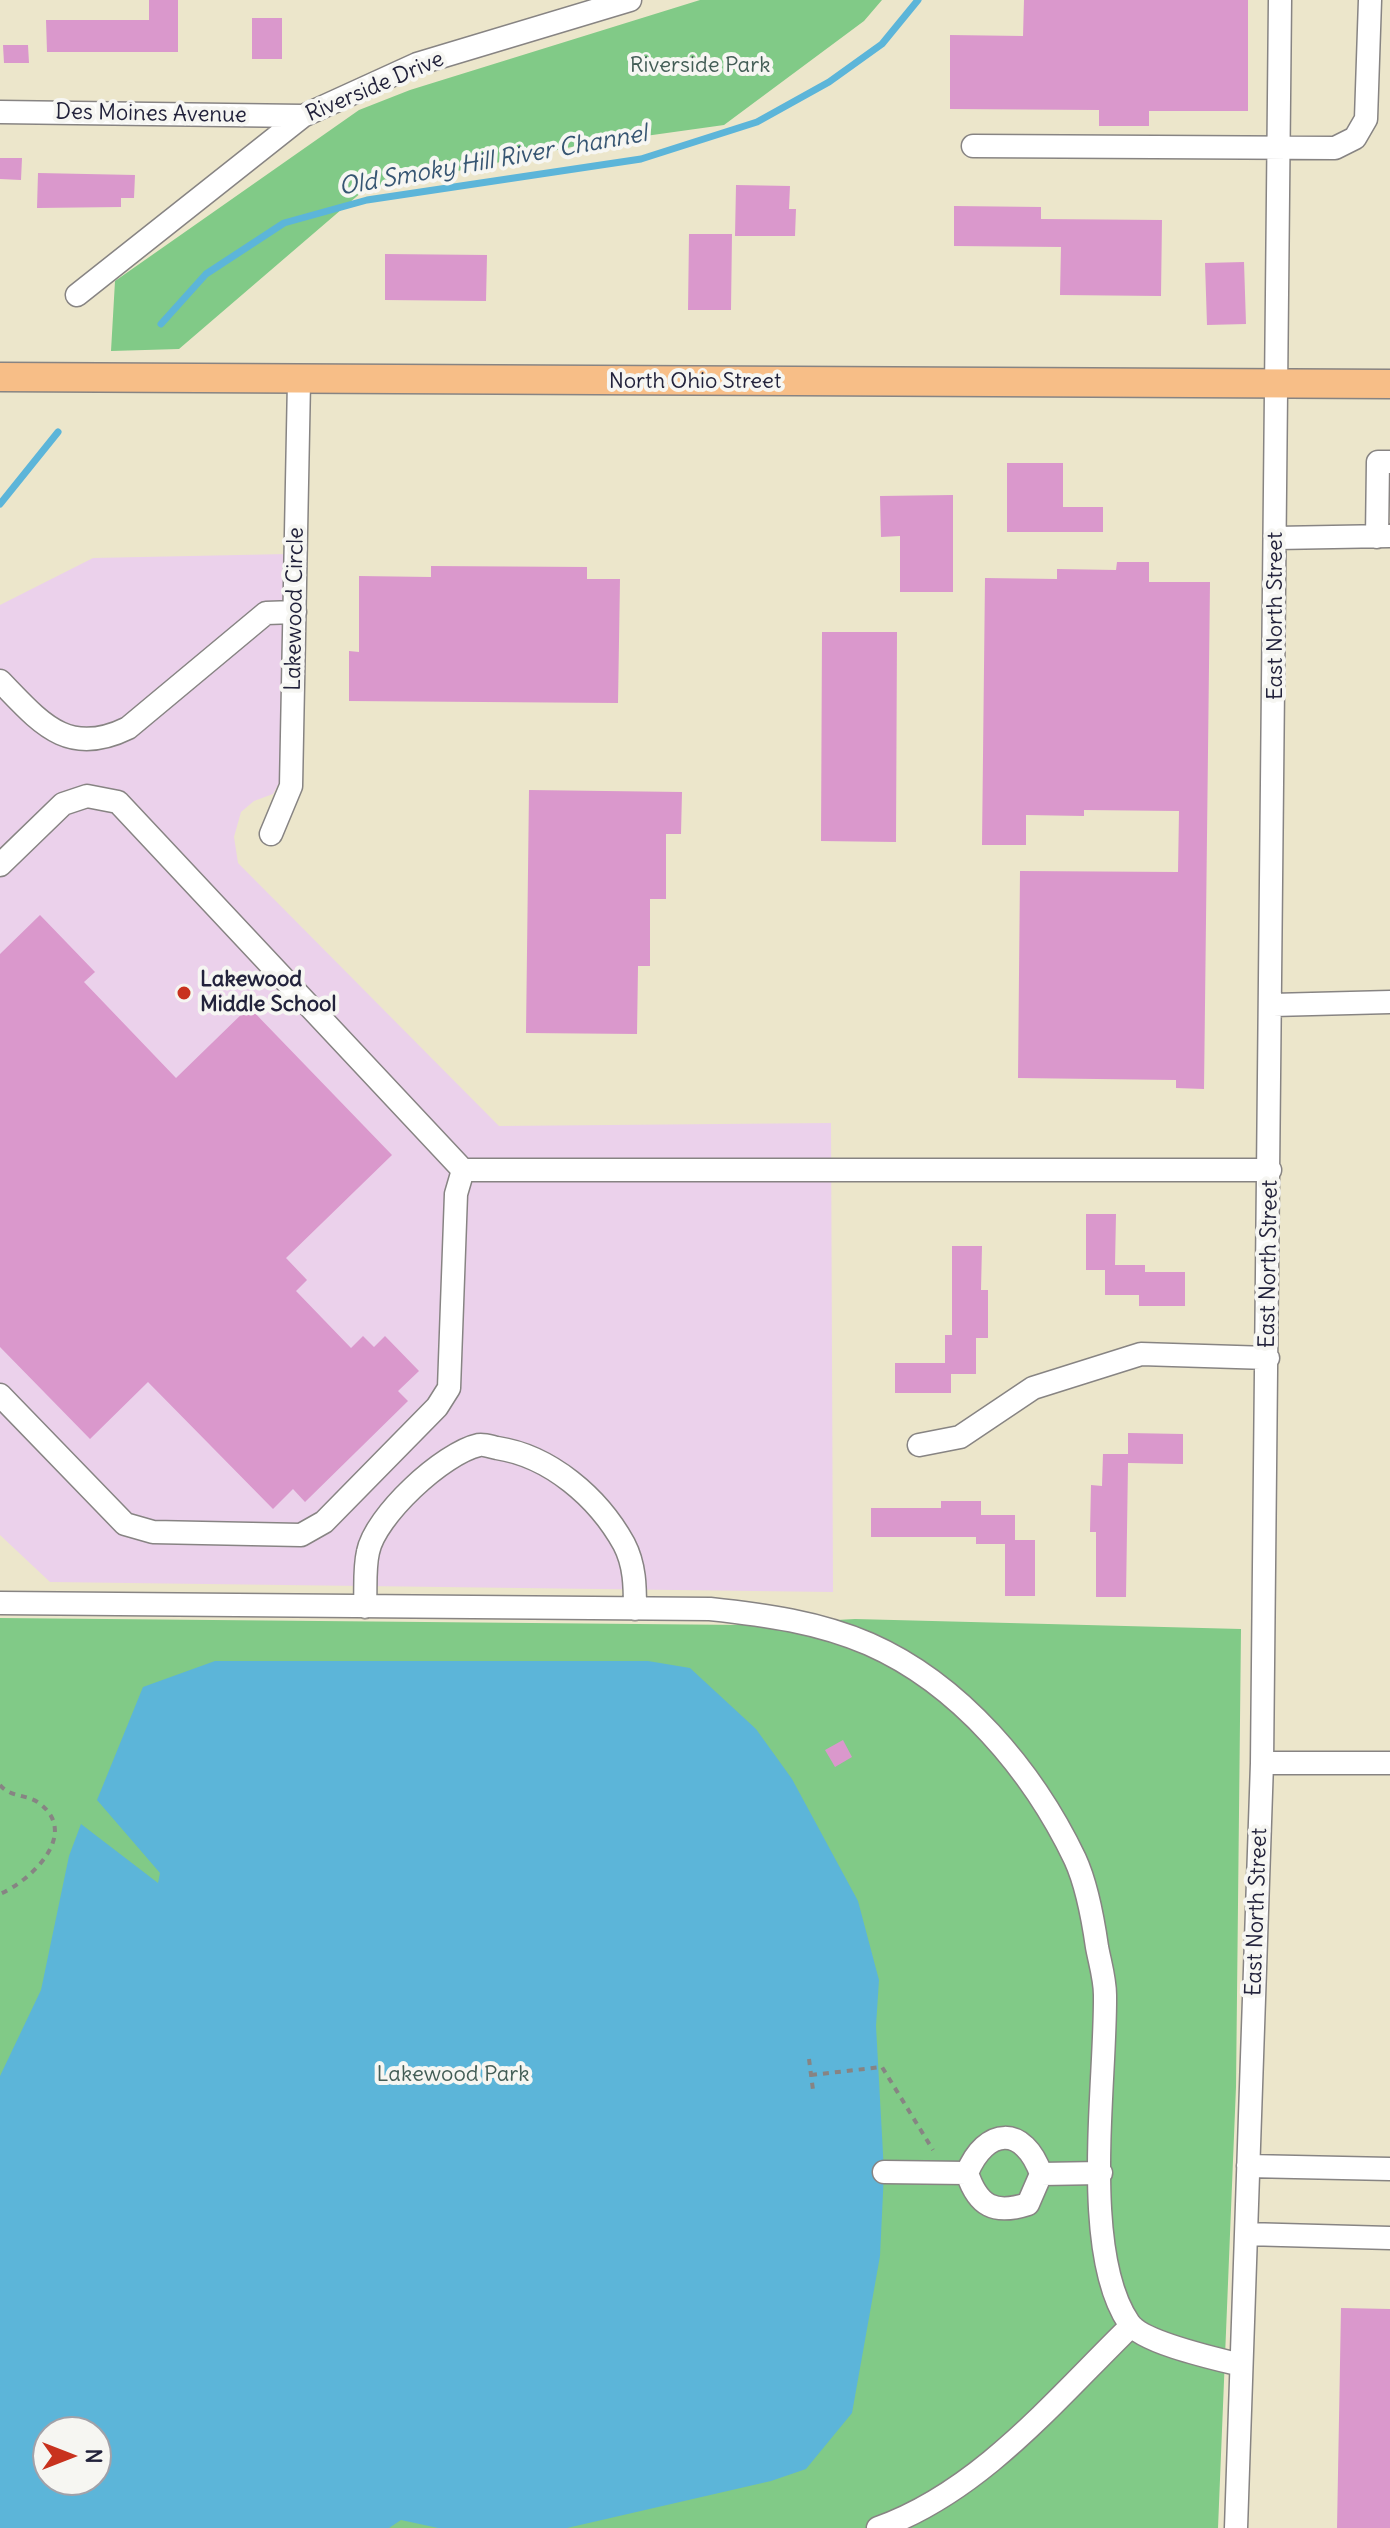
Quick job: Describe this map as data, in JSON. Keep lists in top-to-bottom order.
{
  "streets": {
    "main road": ["North Ohio Street"],
    "street": [
      "Riverside Drive",
      "Des Moines Avenue",
      "Lakewood Circle",
      "East North Street"
    ]
  },
  "crossings": [
    ["Riverside Drive", "Des Moines Avenue"],
    ["North Ohio Street", "Lakewood Circle"],
    ["North Ohio Street", "East North Street"]
  ],
  "water": ["Old Smoky Hill River Channel"],
  "parks": ["Riverside Park", "Lakewood Park"],
  "places": ["Lakewood Middle School"],
  "north": "right"
}
